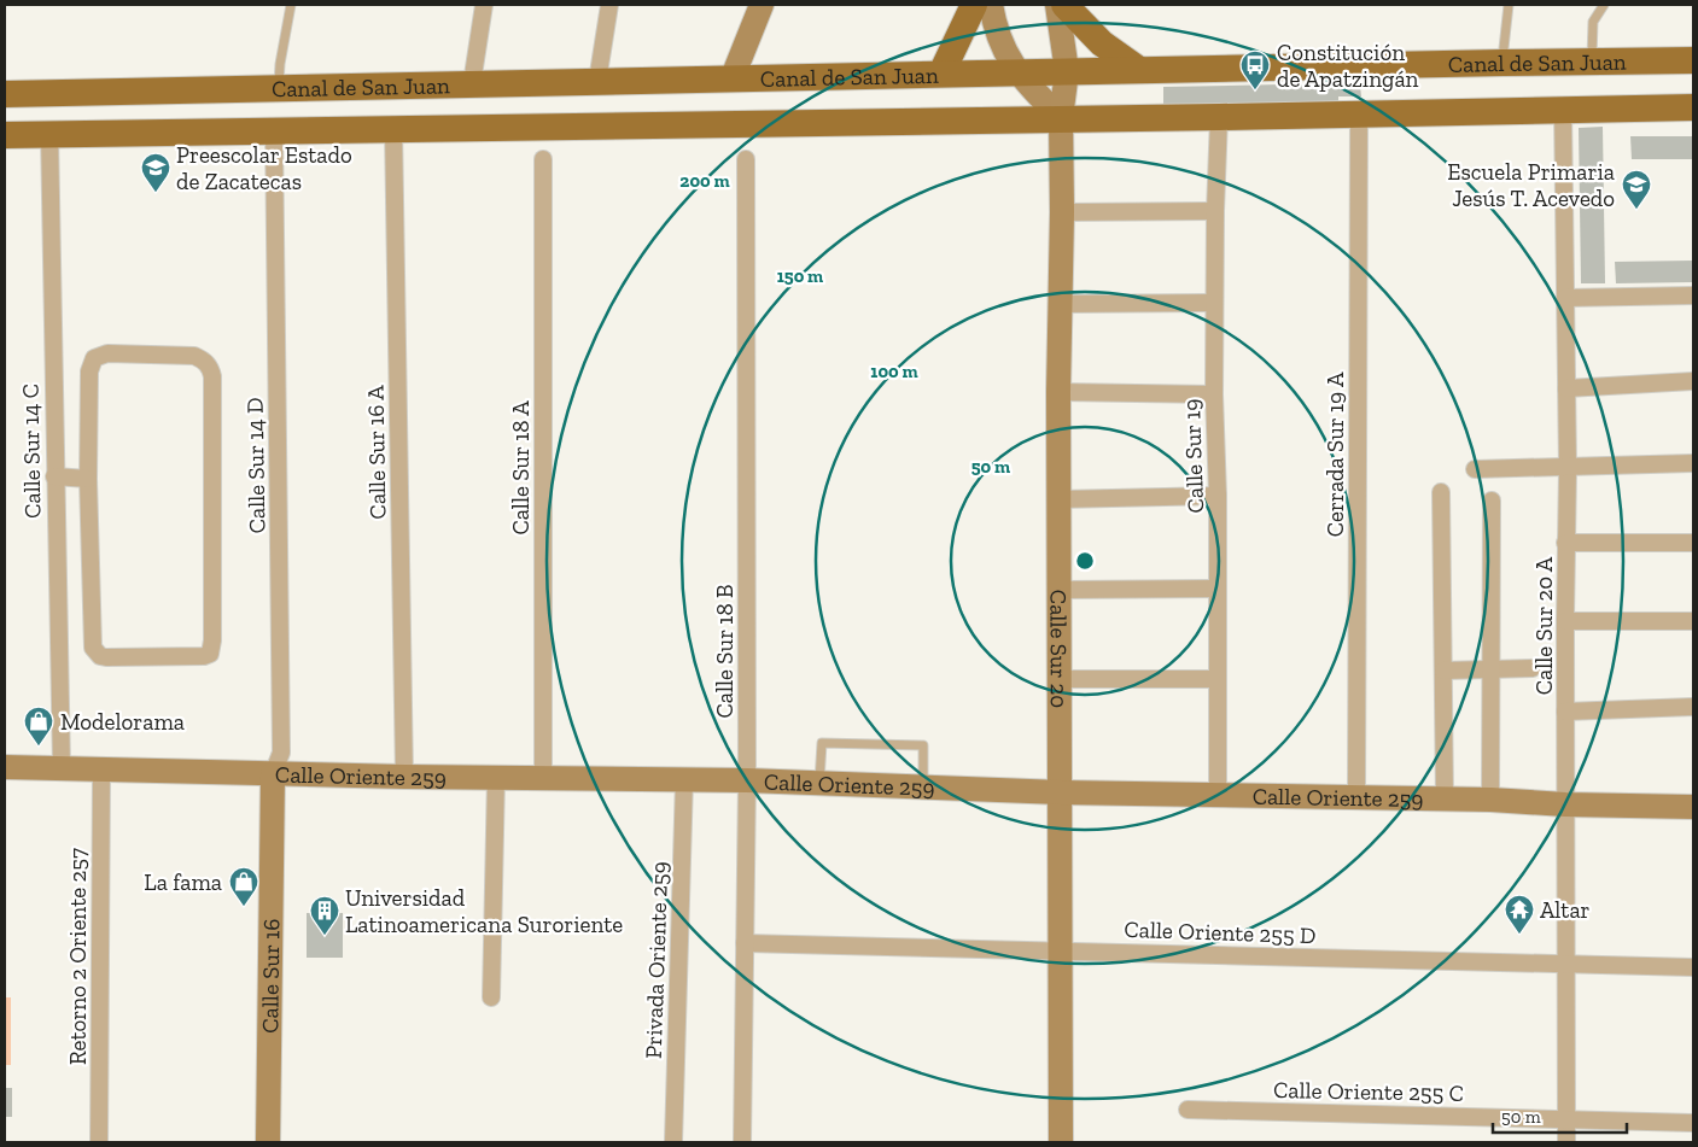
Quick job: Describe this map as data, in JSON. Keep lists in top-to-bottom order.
{
  "streets": {
    "main road": ["Canal de San Juan"],
    "street": [
      "Calle Sur 14 C",
      "Calle Sur 16 A",
      "Cerrada Sur 19 A",
      "Calle Sur 19",
      "Calle Sur 14 D",
      "Calle Sur 18 A",
      "Calle Sur 20 A",
      "Calle Sur 20",
      "Calle Sur 18 B",
      "Calle Oriente 259",
      "Calle Oriente 255 D",
      "Retorno 2 Oriente 257",
      "Privada Oriente 259",
      "Calle Sur 16",
      "Calle Oriente 255 C"
    ]
  },
  "crossings": [
    ["Canal de San Juan", "Calle Sur 14 C"],
    ["Canal de San Juan", "Calle Sur 16 A"],
    ["Canal de San Juan", "Cerrada Sur 19 A"],
    ["Canal de San Juan", "Calle Sur 19"],
    ["Canal de San Juan", "Calle Sur 14 D"],
    ["Canal de San Juan", "Calle Sur 20 A"],
    ["Canal de San Juan", "Calle Sur 20"],
    ["Calle Sur 14 C", "Calle Oriente 259"],
    ["Calle Sur 16 A", "Calle Oriente 259"],
    ["Cerrada Sur 19 A", "Calle Oriente 259"],
    ["Calle Sur 19", "Calle Oriente 259"],
    ["Calle Sur 14 D", "Calle Oriente 259"],
    ["Calle Sur 14 D", "Calle Sur 16"],
    ["Calle Sur 18 A", "Calle Oriente 259"],
    ["Calle Sur 20 A", "Calle Oriente 259"],
    ["Calle Sur 20 A", "Calle Oriente 255 D"],
    ["Calle Sur 20 A", "Calle Oriente 255 C"],
    ["Calle Sur 20", "Calle Oriente 259"],
    ["Calle Sur 20", "Calle Oriente 255 D"],
    ["Calle Sur 18 B", "Calle Oriente 259"],
    ["Calle Sur 18 B", "Calle Oriente 255 D"],
    ["Calle Oriente 259", "Retorno 2 Oriente 257"],
    ["Calle Oriente 259", "Privada Oriente 259"],
    ["Calle Oriente 259", "Calle Sur 16"]
  ],
  "places": {
    "bus stop": ["Constitución de Apatzingán"],
    "school or university": ["Preescolar Estado de Zacatecas", "Escuela Primaria Jesús T. Acevedo"],
    "shop": ["Modelorama", "La fama"],
    "temple": ["Altar"],
    "building": ["Universidad Latinoamericana Suroriente"]
  },
  "scale_bar": "50 m",
  "rings": [
    "200 m",
    "150 m",
    "100 m",
    "50 m"
  ]
}
